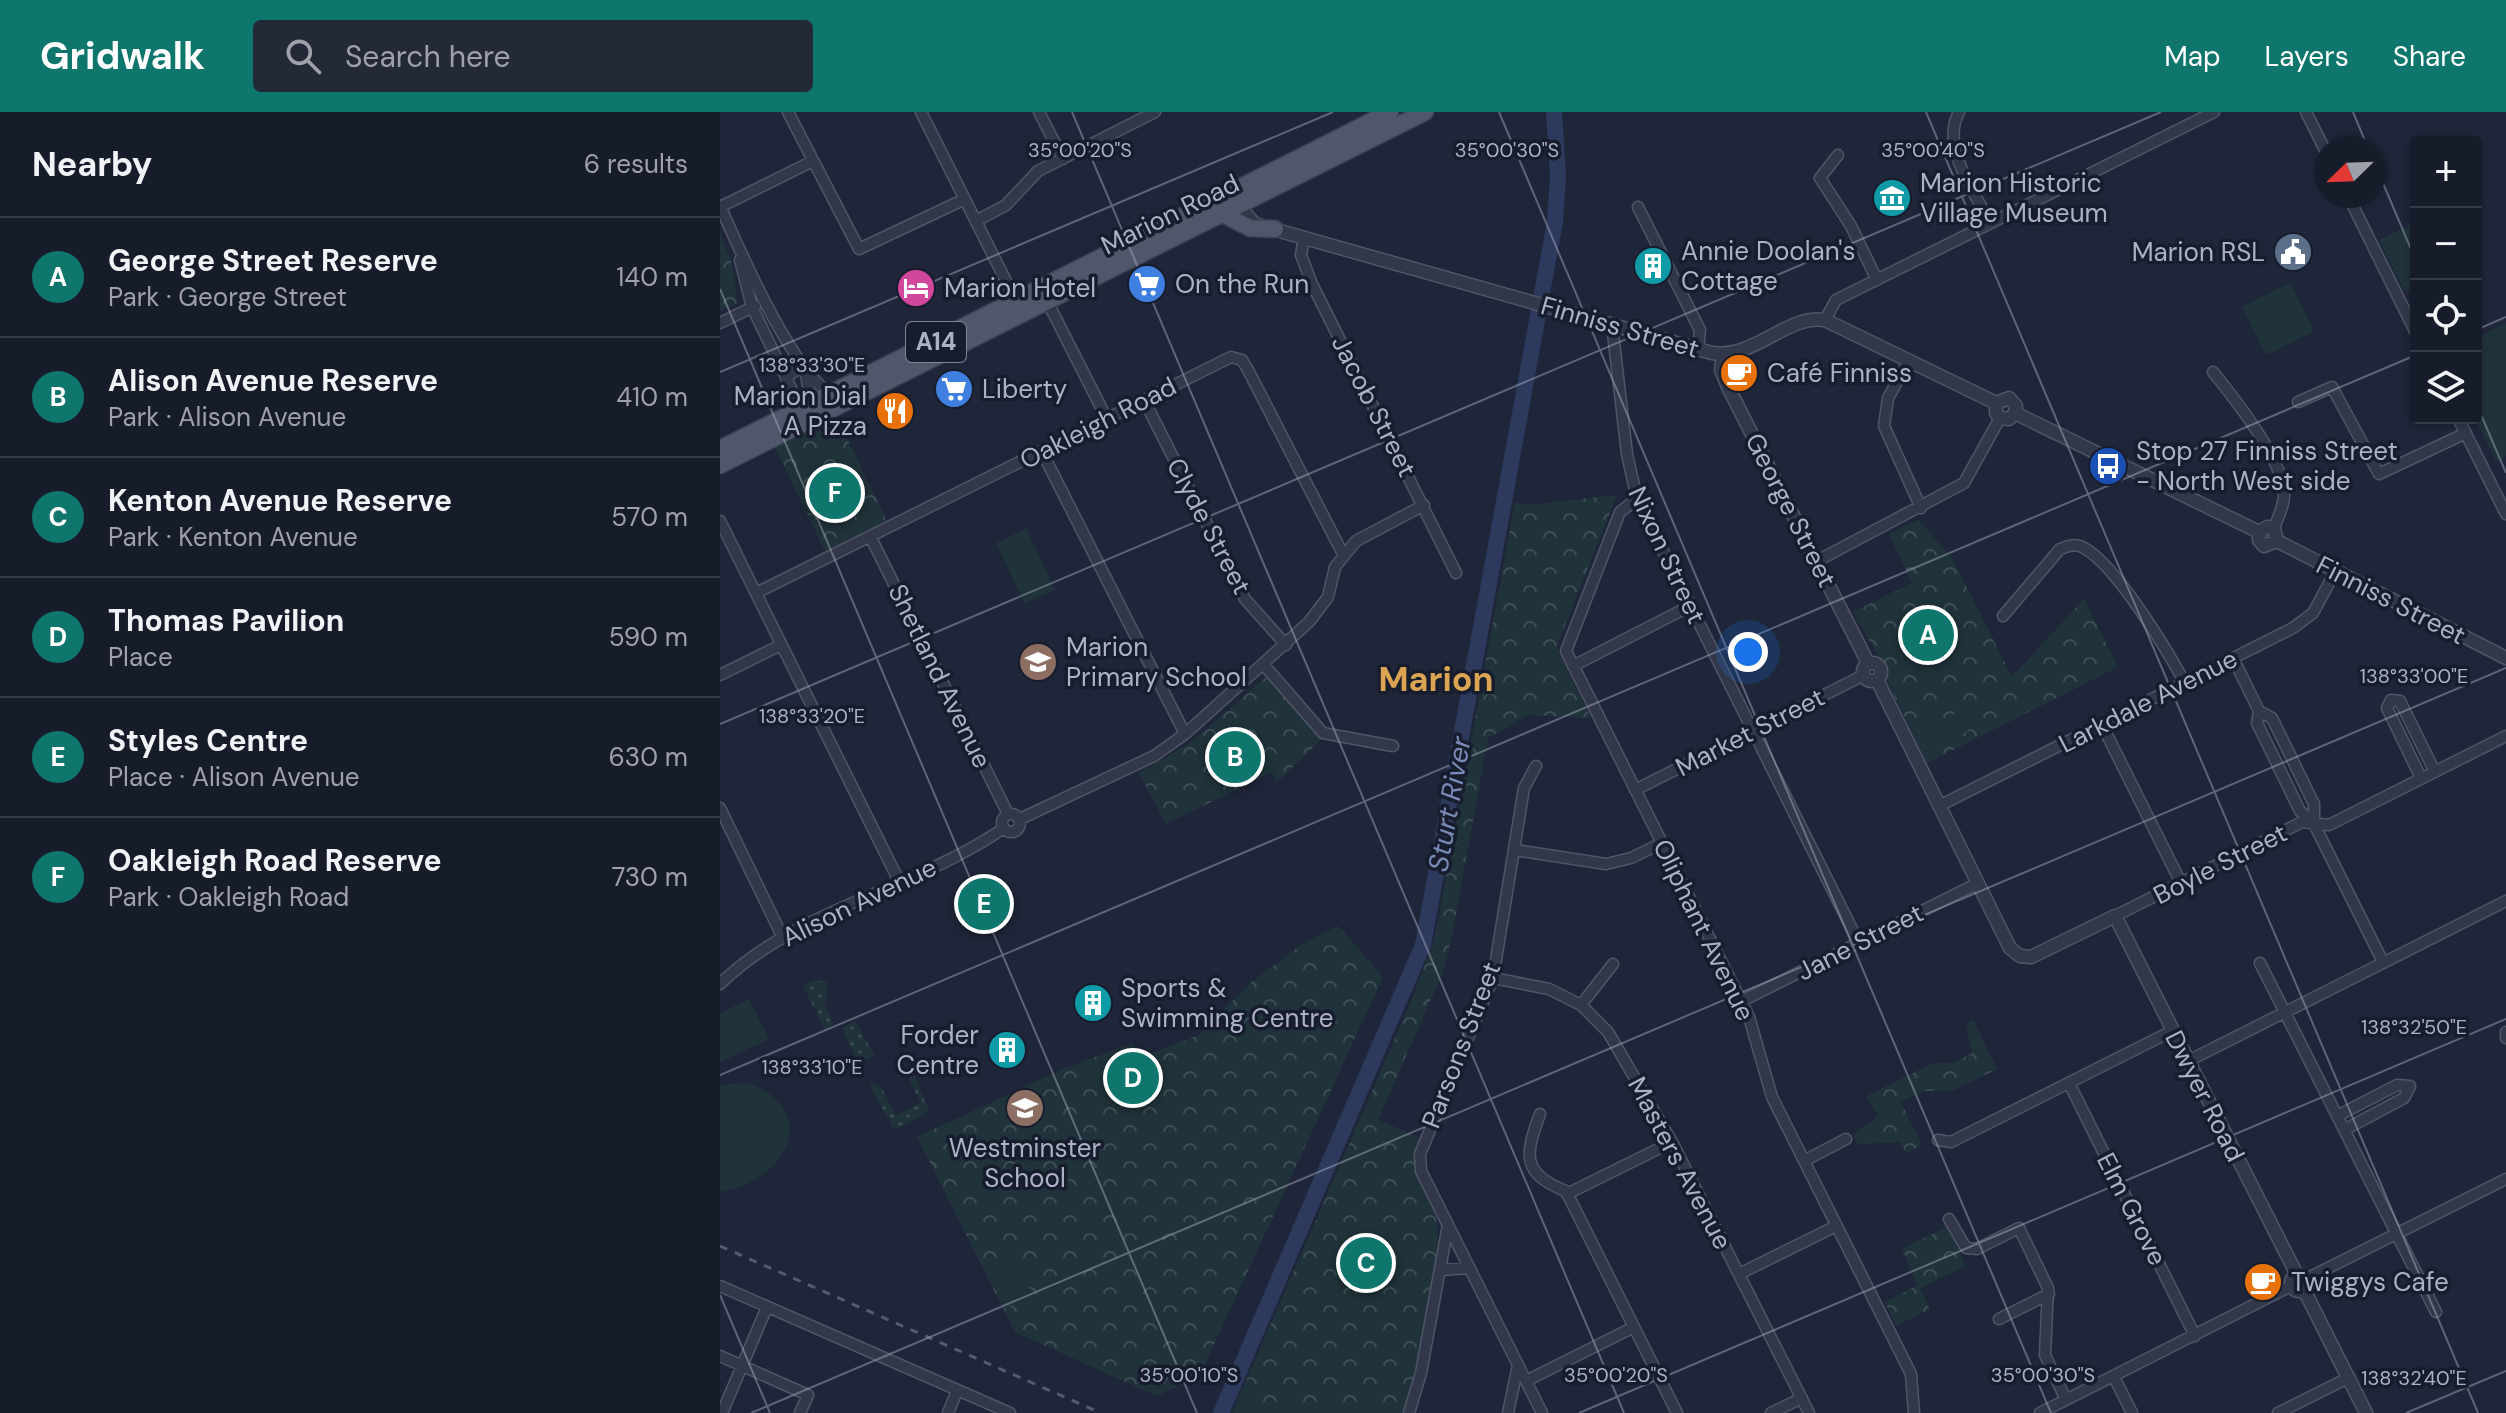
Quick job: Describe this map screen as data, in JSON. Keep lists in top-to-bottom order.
{
  "streets": {
    "main road": ["Marion Road", "A14"],
    "street": [
      "Finniss Street",
      "Jacob Street",
      "Oakleigh Road",
      "George Street",
      "Clyde Street",
      "Nixon Street",
      "Shetland Avenue",
      "Larkdale Avenue",
      "Market Street",
      "Boyle Street",
      "Alison Avenue",
      "Oliphant Avenue",
      "Jane Street",
      "Parsons Street",
      "Dwyer Road",
      "Masters Avenue",
      "Elm Grove"
    ]
  },
  "crossings": [
    ["Marion Road", "Finniss Street"],
    ["Finniss Street", "Jacob Street"],
    ["Finniss Street", "George Street"],
    ["Finniss Street", "Nixon Street"],
    ["Finniss Street", "Larkdale Avenue"],
    ["Oakleigh Road", "Clyde Street"],
    ["Oakleigh Road", "Shetland Avenue"],
    ["George Street", "Larkdale Avenue"],
    ["George Street", "Market Street"],
    ["George Street", "Boyle Street"],
    ["George Street", "Jane Street"],
    ["Nixon Street", "Market Street"],
    ["Nixon Street", "Oliphant Avenue"],
    ["Nixon Street", "Jane Street"],
    ["Shetland Avenue", "Alison Avenue"],
    ["Market Street", "Oliphant Avenue"],
    ["Boyle Street", "Dwyer Road"],
    ["Oliphant Avenue", "Jane Street"],
    ["Parsons Street", "Masters Avenue"]
  ],
  "districts": ["Marion"],
  "water": ["Sturt River"],
  "places": {
    "museum": ["Marion Historic Village Museum"],
    "public building": ["Marion RSL"],
    "building": ["Annie Doolan's Cottage", "Sports & Swimming Centre", "Forder Centre"],
    "supermarket": ["On the Run", "Liberty"],
    "hotel": ["Marion Hotel"],
    "cafe": ["Café Finniss", "Twiggys Cafe"],
    "restaurant": ["Marion Dial A Pizza"],
    "bus stop": ["Stop 27 Finniss Street - North West side"],
    "school or university": ["Marion Primary School", "Westminster School"]
  },
  "north": "bottom left",
  "page": {
    "header": "Gridwalk",
    "search": "Search here",
    "nav": ["Map", "Layers", "Share"],
    "heading": ["Nearby", "6 results"],
    "map_buttons": ["+", "−"],
    "list": [
      {
        "mark": "A",
        "name": "George Street Reserve",
        "note": "Park · George Street",
        "value": "140 m"
      },
      {
        "mark": "B",
        "name": "Alison Avenue Reserve",
        "note": "Park · Alison Avenue",
        "value": "410 m"
      },
      {
        "mark": "C",
        "name": "Kenton Avenue Reserve",
        "note": "Park · Kenton Avenue",
        "value": "570 m"
      },
      {
        "mark": "D",
        "name": "Thomas Pavilion",
        "note": "Place",
        "value": "590 m"
      },
      {
        "mark": "E",
        "name": "Styles Centre",
        "note": "Place · Alison Avenue",
        "value": "630 m"
      },
      {
        "mark": "F",
        "name": "Oakleigh Road Reserve",
        "note": "Park · Oakleigh Road",
        "value": "730 m"
      }
    ],
    "pins": [
      "F",
      "A",
      "B",
      "E",
      "D",
      "C"
    ]
  },
  "coordinates": [
    "35°00'20\"S",
    "35°00'30\"S",
    "35°00'40\"S",
    "138°33'30\"E",
    "138°33'00\"E",
    "138°33'20\"E",
    "138°32'50\"E",
    "138°33'10\"E",
    "35°00'10\"S",
    "138°32'40\"E"
  ]
}
